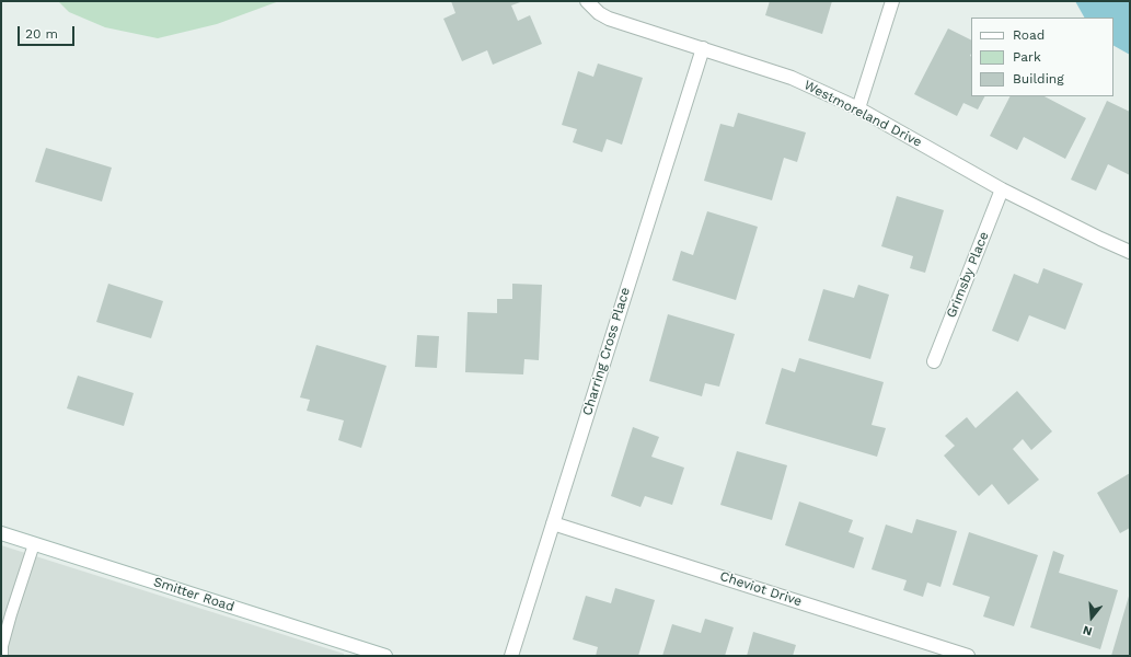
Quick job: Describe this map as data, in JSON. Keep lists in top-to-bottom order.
{
  "streets": {
    "street": [
      "Westmoreland Drive",
      "Grimsby Place",
      "Charring Cross Place",
      "Cheviot Drive",
      "Smitter Road"
    ]
  },
  "crossings": [
    ["Westmoreland Drive", "Grimsby Place"],
    ["Westmoreland Drive", "Charring Cross Place"],
    ["Charring Cross Place", "Cheviot Drive"]
  ],
  "legend": ["Road", "Park", "Building"],
  "scale_bar": "20 m",
  "north": "bottom"
}
